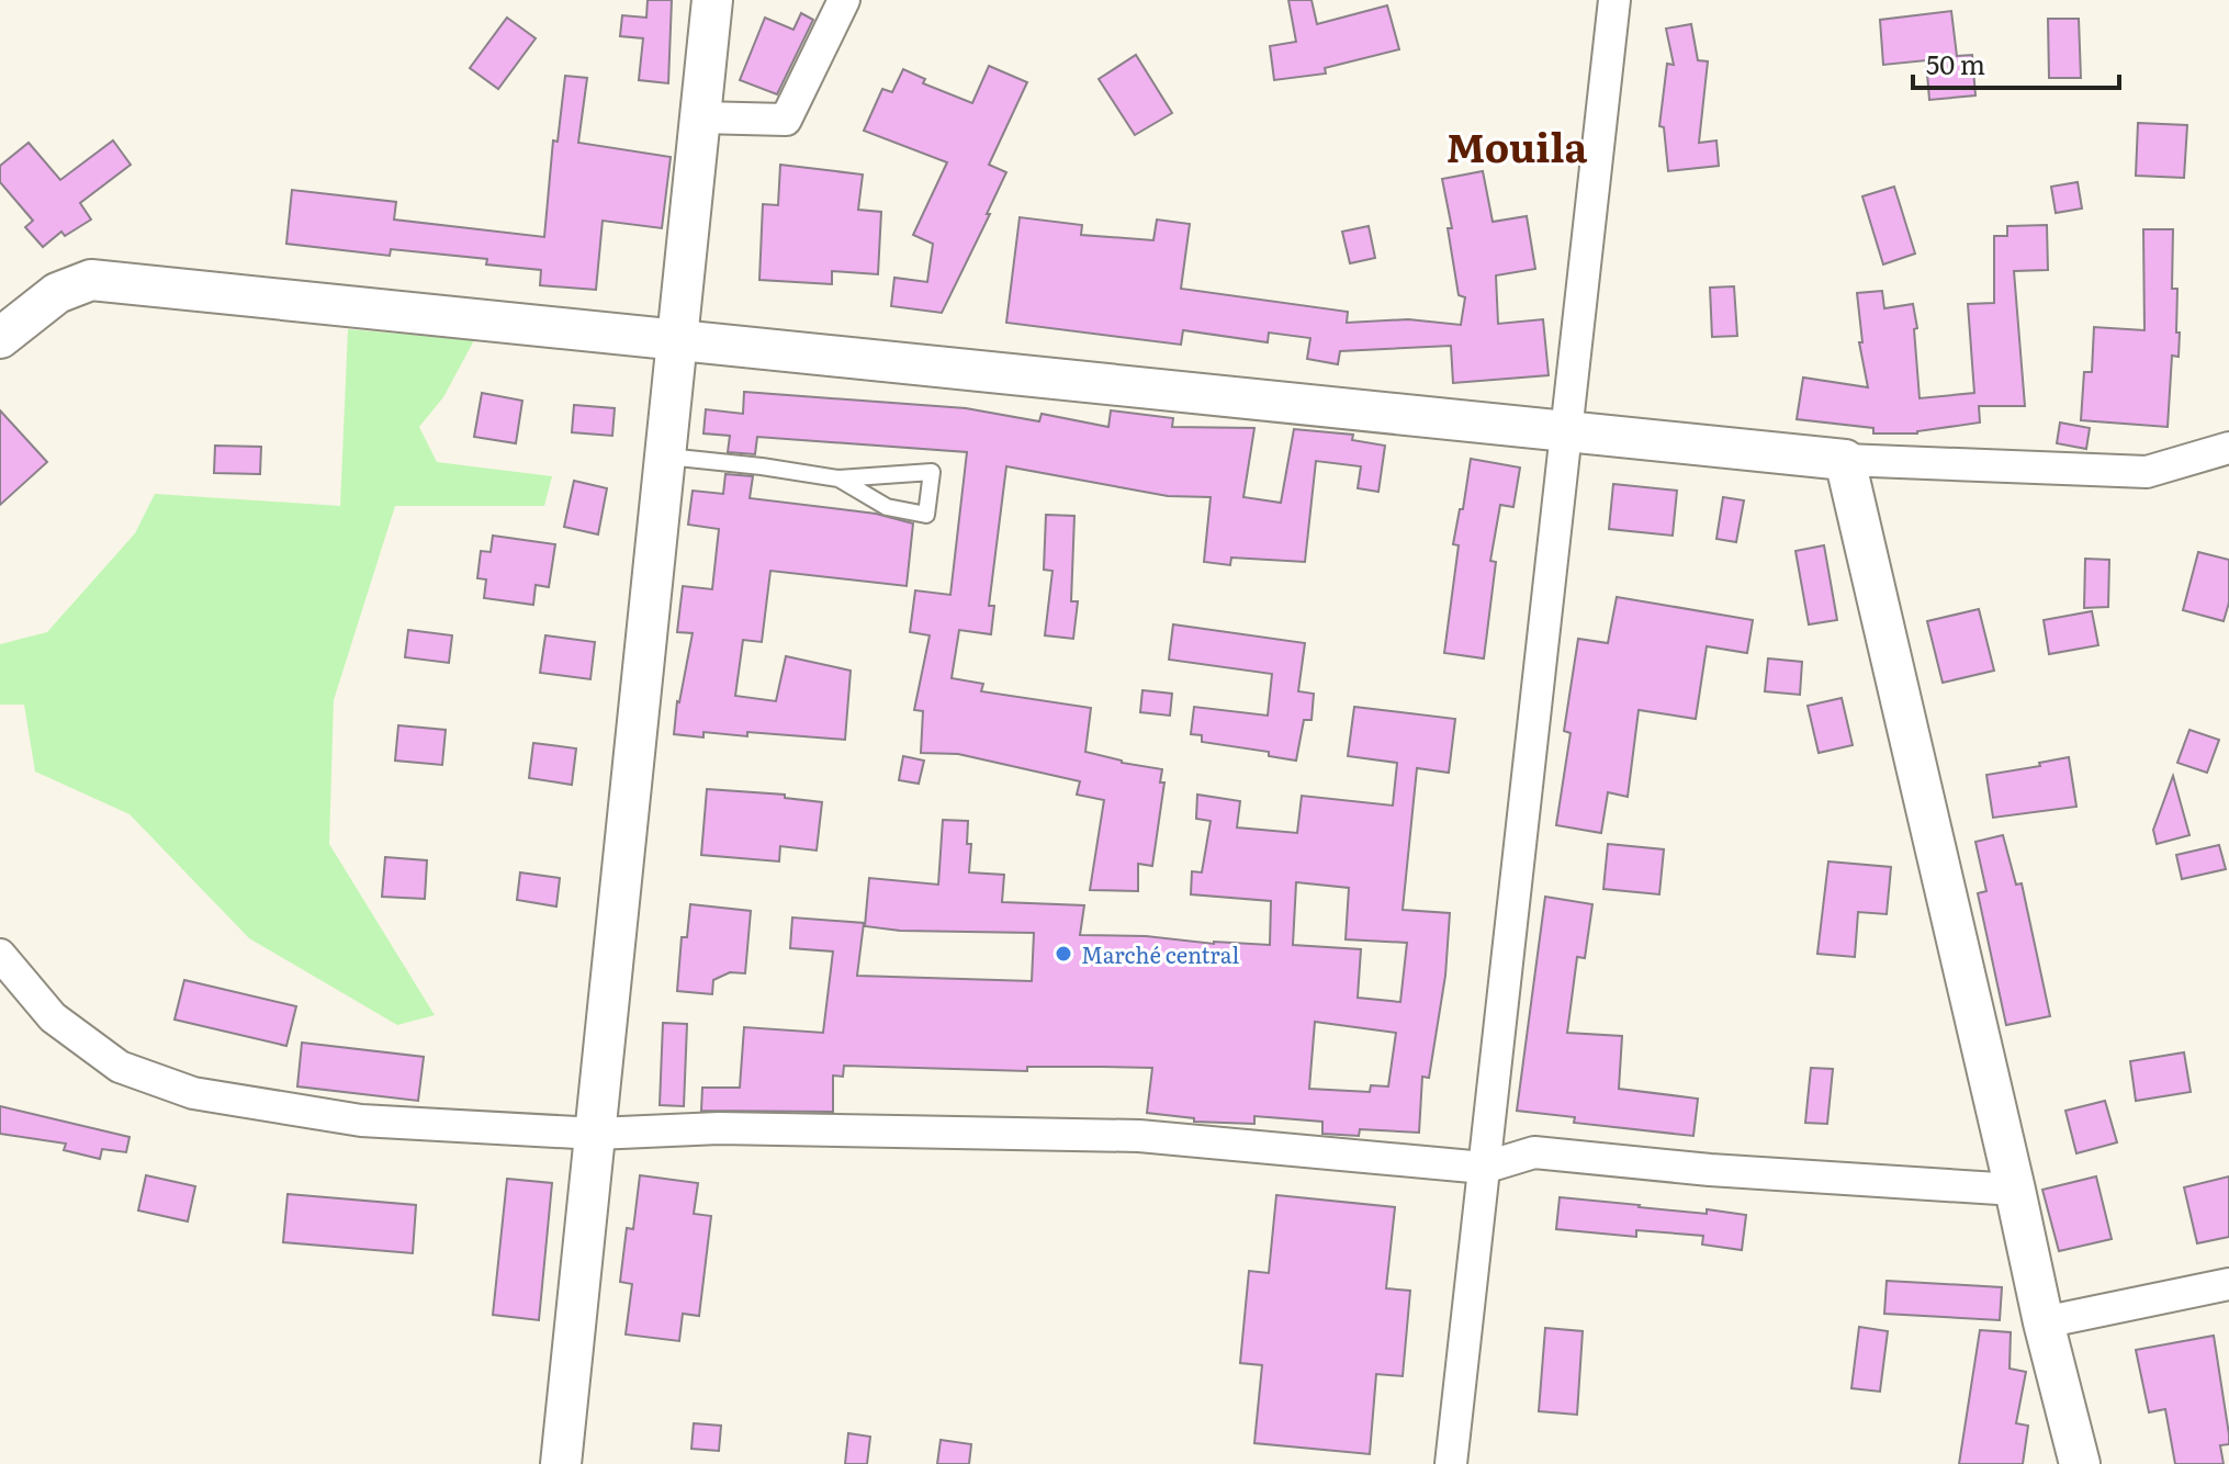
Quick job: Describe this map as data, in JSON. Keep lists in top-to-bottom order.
{
  "districts": ["Mouila"],
  "places": ["Marché central"],
  "scale_bar": "50 m"
}
